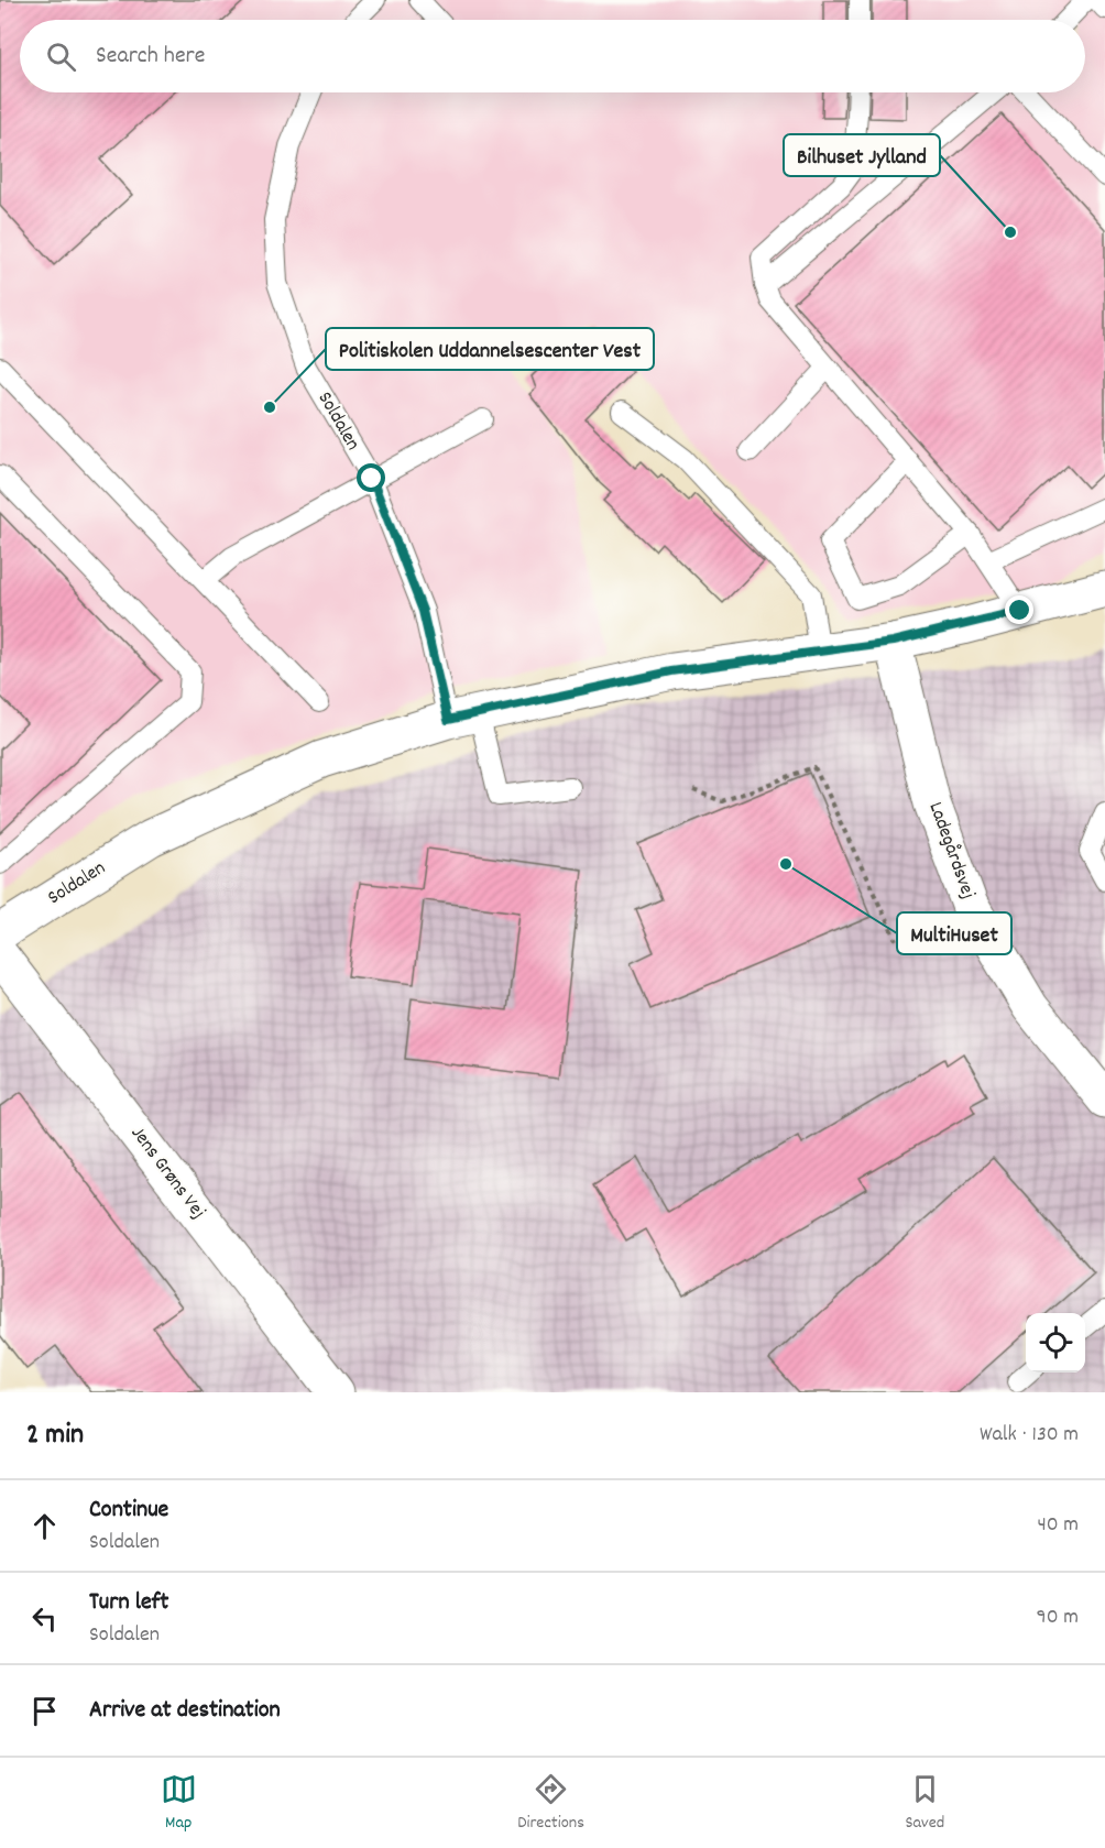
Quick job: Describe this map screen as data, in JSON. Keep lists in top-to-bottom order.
{
  "streets": {
    "street": ["Soldalen", "Ladegårdsvej", "Jens Grøns Vej"]
  },
  "crossings": [
    ["Soldalen", "Ladegårdsvej"]
  ],
  "places": ["Bilhuset Jylland", "Politiskolen Uddannelsescenter Vest", "MultiHuset"],
  "page": {
    "search": "Search here",
    "heading": ["2 min", "Walk · 130 m"],
    "list": [
      ["Continue", "Soldalen", "40 m"],
      ["Turn left", "Soldalen", "90 m"],
      "Arrive at destination"
    ],
    "nav": ["Map", "Directions", "Saved"]
  }
}
